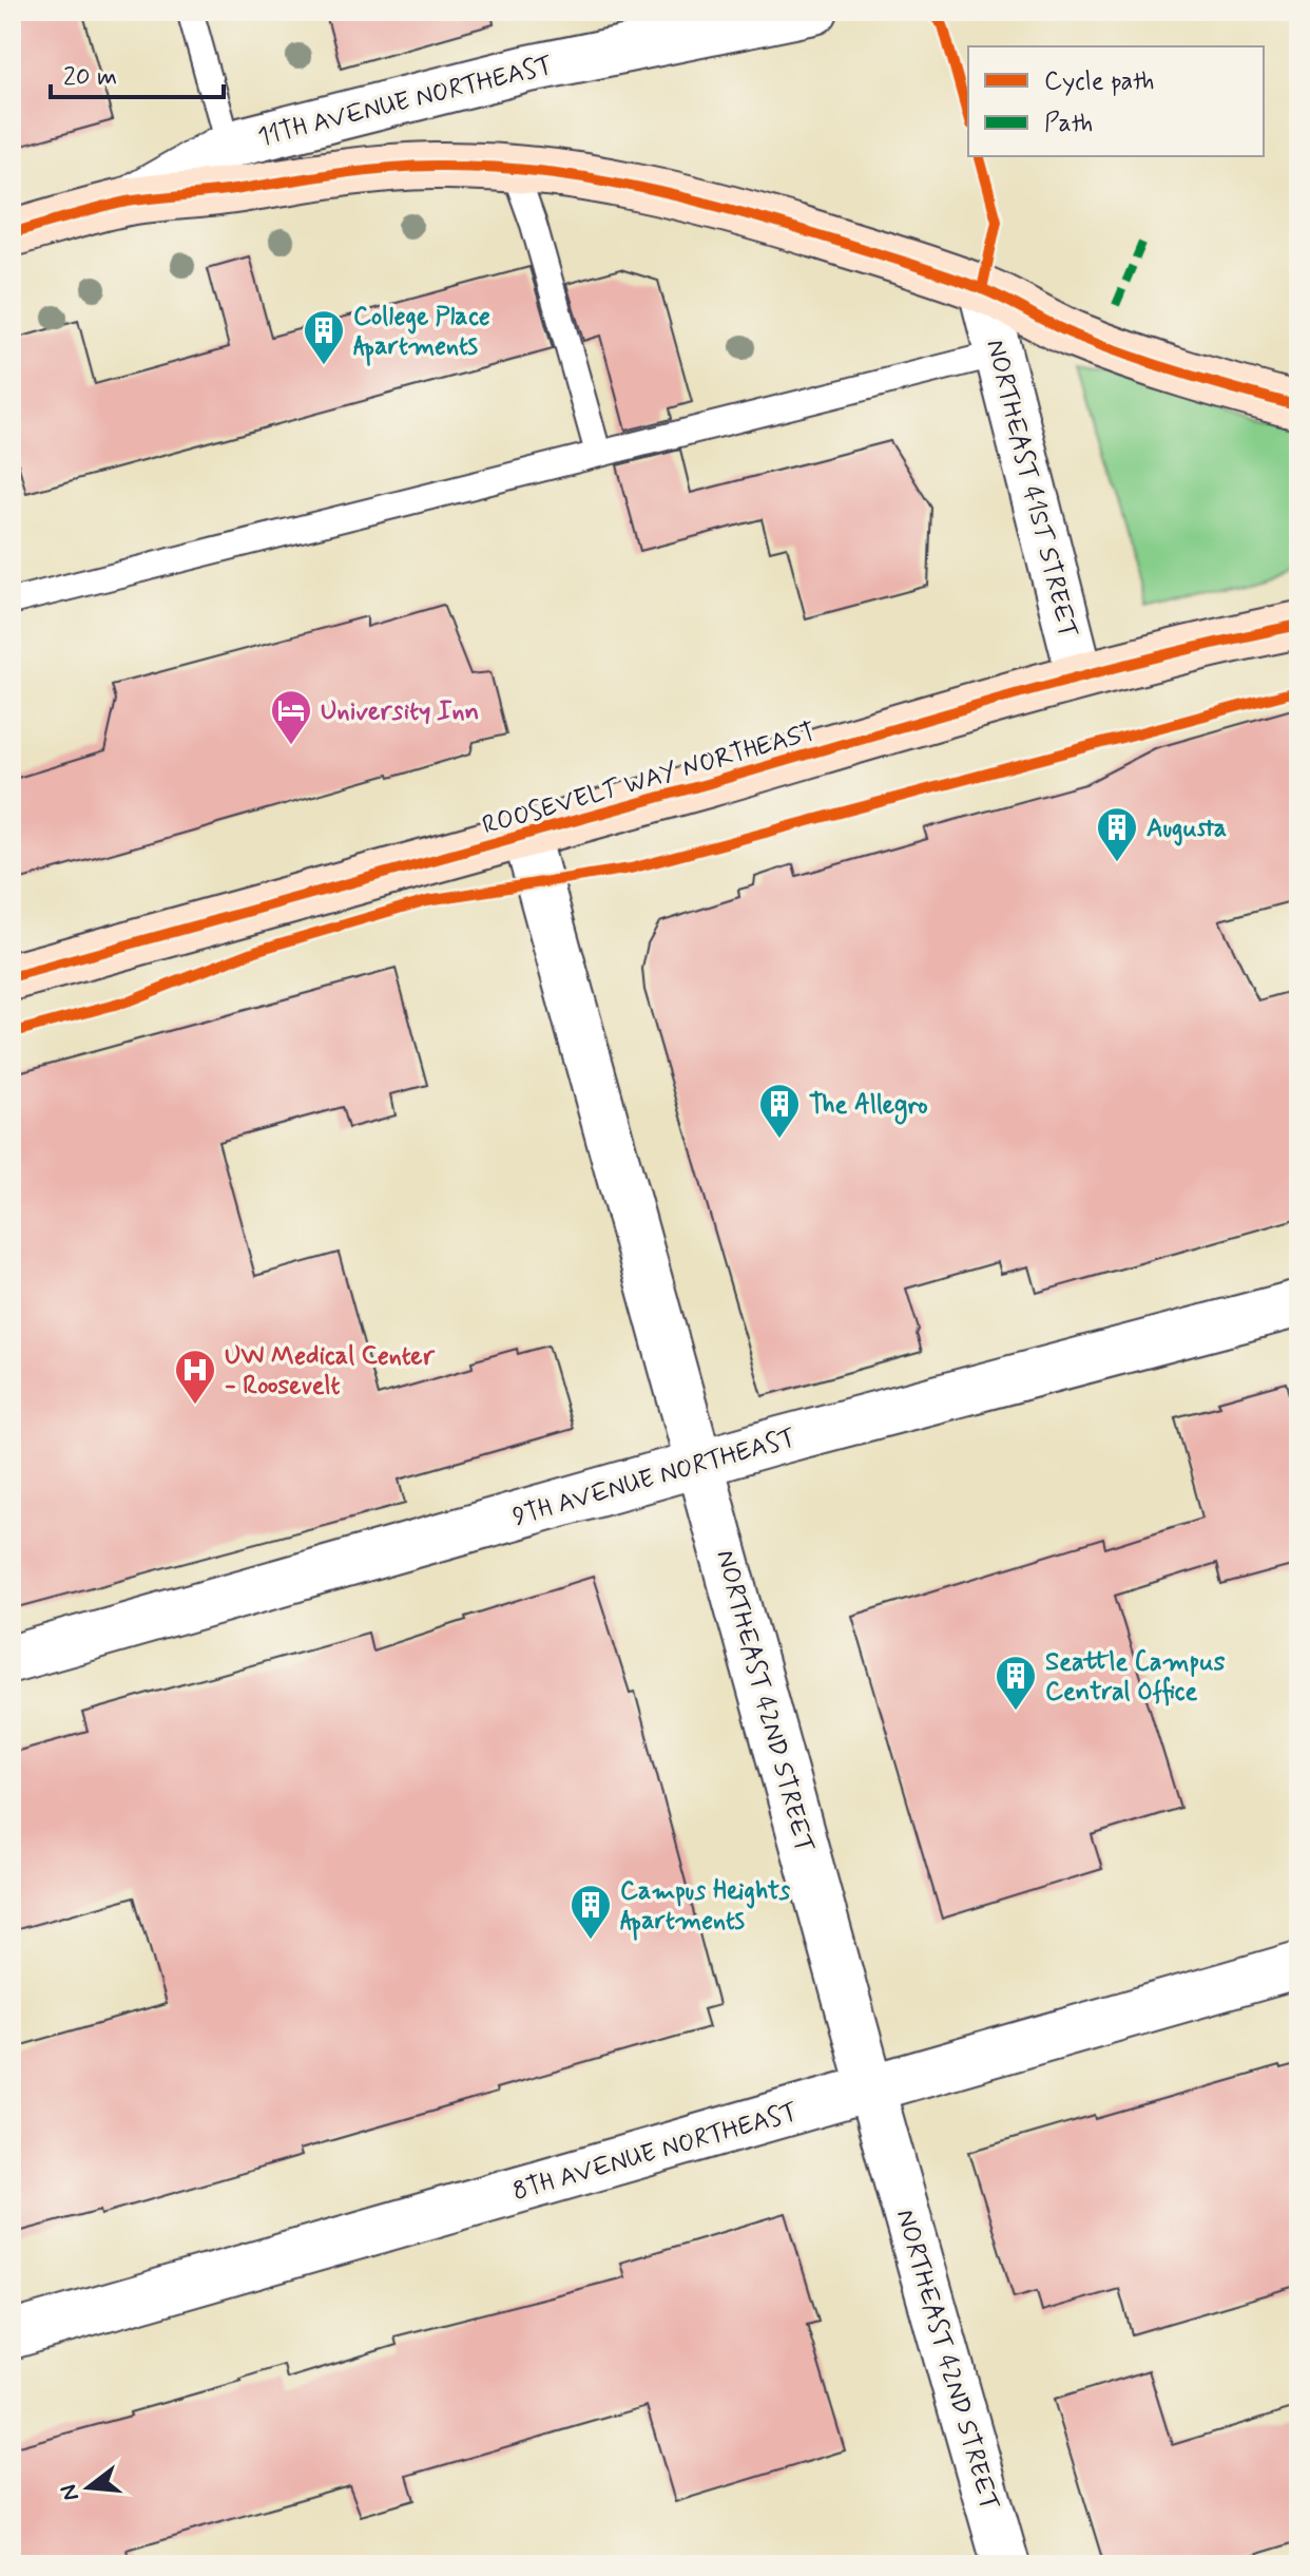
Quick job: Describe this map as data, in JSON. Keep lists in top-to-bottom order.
{
  "streets": {
    "main road": ["11TH AVENUE NORTHEAST", "ROOSEVELT WAY NORTHEAST"],
    "street": [
      "NORTHEAST 41ST STREET",
      "9TH AVENUE NORTHEAST",
      "NORTHEAST 42ND STREET",
      "8TH AVENUE NORTHEAST"
    ]
  },
  "crossings": [
    ["NORTHEAST 41ST STREET", "ROOSEVELT WAY NORTHEAST"],
    ["ROOSEVELT WAY NORTHEAST", "NORTHEAST 42ND STREET"],
    ["9TH AVENUE NORTHEAST", "NORTHEAST 42ND STREET"],
    ["NORTHEAST 42ND STREET", "8TH AVENUE NORTHEAST"]
  ],
  "places": {
    "building": [
      "College Place Apartments",
      "Augusta",
      "The Allegro",
      "Seattle Campus Central Office",
      "Campus Heights Apartments"
    ],
    "hotel": ["University Inn"],
    "hospital": ["UW Medical Center - Roosevelt"]
  },
  "legend": ["Cycle path", "Path"],
  "scale_bar": "20 m",
  "north": "left"
}
